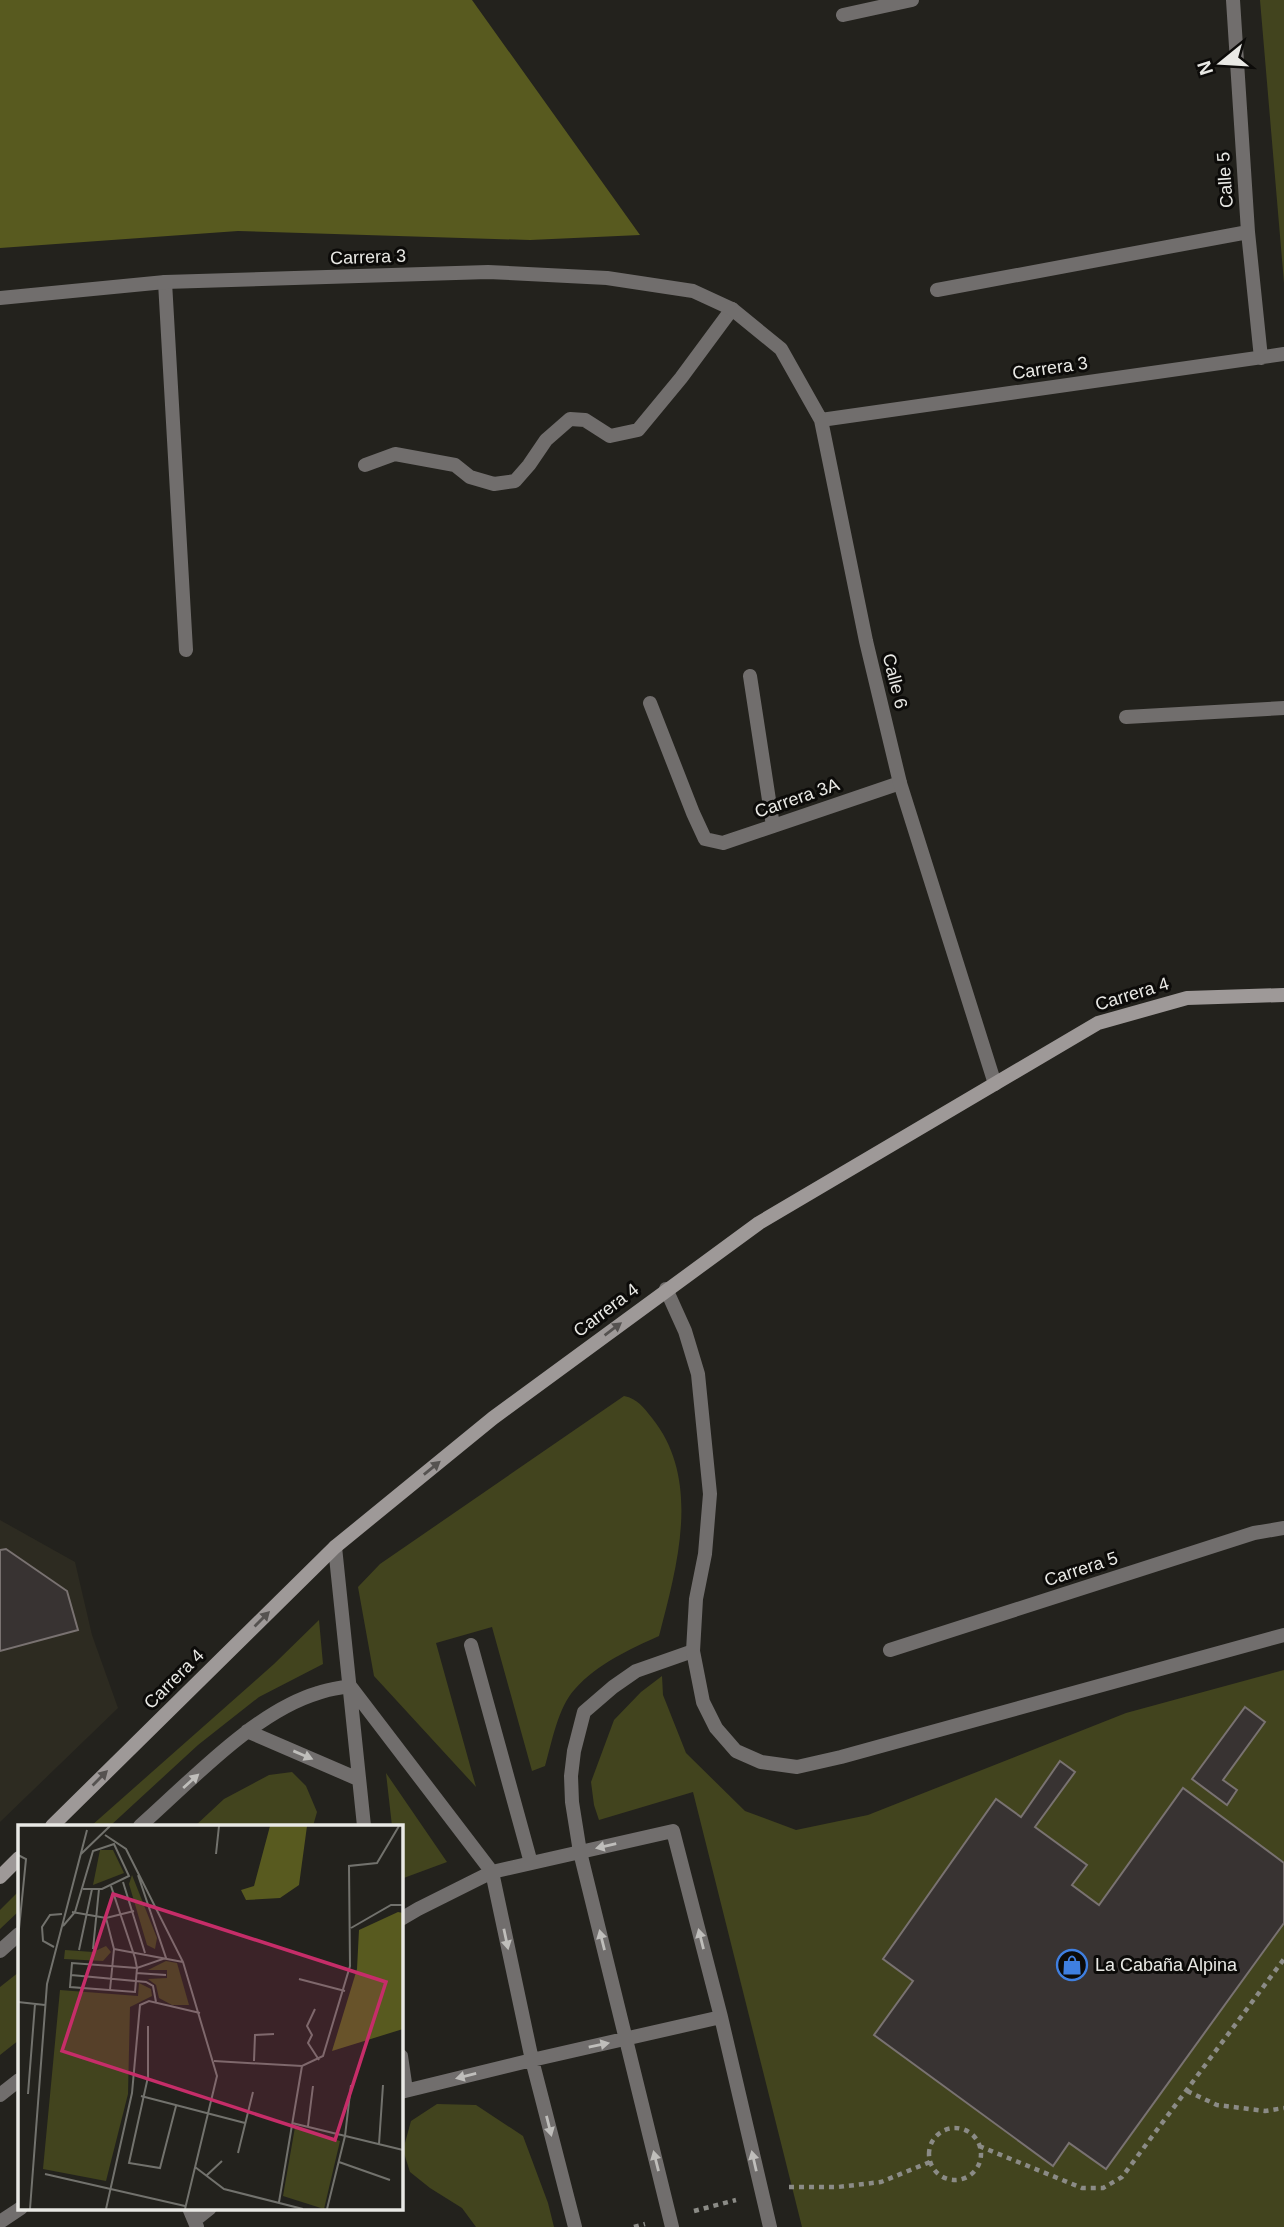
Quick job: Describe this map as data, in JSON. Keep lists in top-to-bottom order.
{
  "streets": {
    "main road": ["Carrera 4"],
    "street": [
      "Calle 5",
      "Carrera 3",
      "Calle 6",
      "Carrera 3A",
      "Carrera 5"
    ]
  },
  "crossings": [
    ["Calle 5", "Carrera 3"],
    ["Carrera 3", "Calle 6"],
    ["Calle 6", "Carrera 3A"],
    ["Calle 6", "Carrera 4"]
  ],
  "one_way": ["Carrera 4"],
  "places": {
    "shop": ["La Cabaña Alpina"]
  },
  "north": "left"
}
